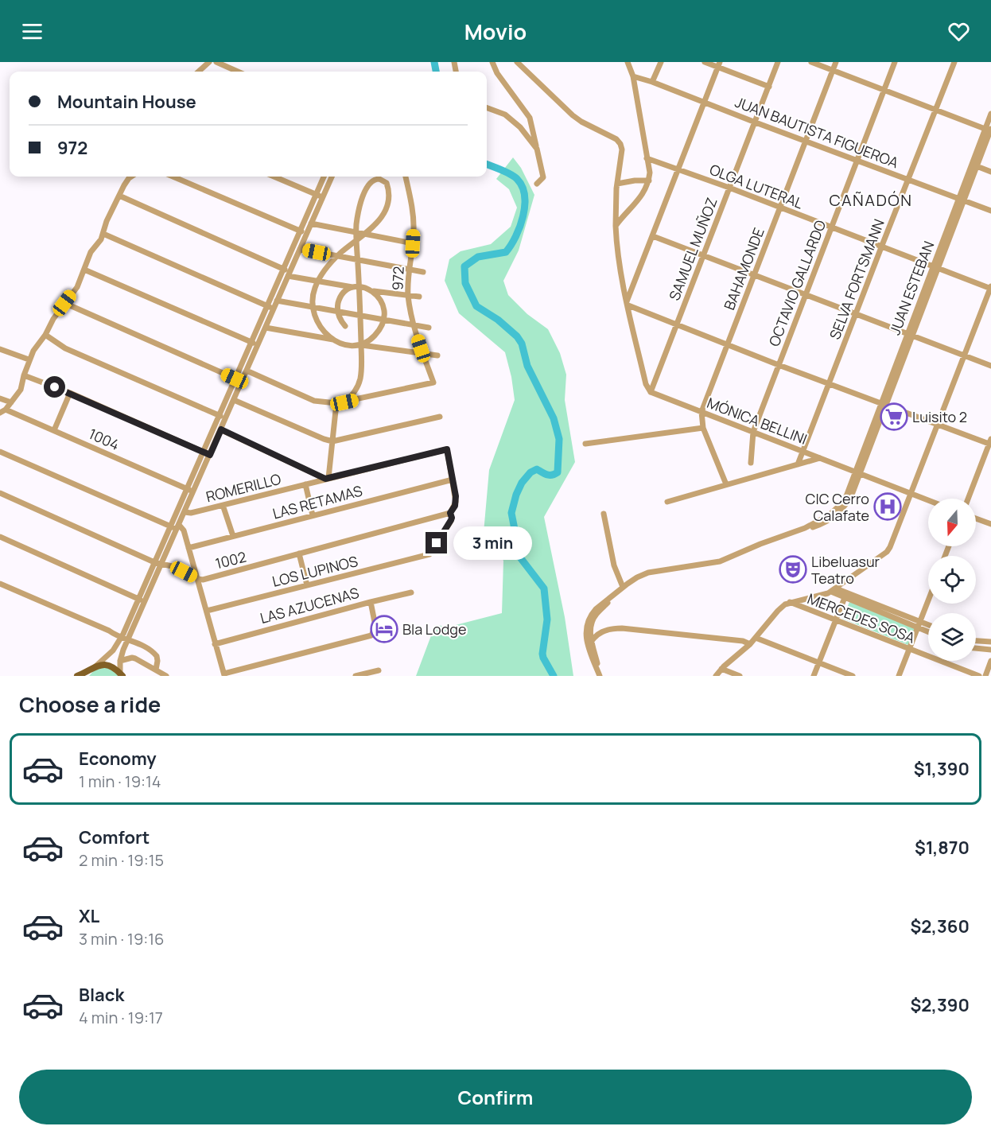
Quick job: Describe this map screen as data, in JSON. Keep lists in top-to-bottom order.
{
  "streets": {
    "street": [
      "JUAN BAUTISTA FIGUEROA",
      "OLGA LUTERAL",
      "SAMUEL MUÑOZ",
      "BAHAMONDE",
      "972",
      "SELVA FORTSMANN",
      "OCTAVIO GALLARDO",
      "JUAN ESTEBAN",
      "MÓNICA BELLINI",
      "1004",
      "ROMERILLO",
      "LAS RETAMAS",
      "1002",
      "LOS LUPINOS",
      "LAS AZUCENAS",
      "MERCEDES SOSA"
    ]
  },
  "crossings": [
    ["JUAN BAUTISTA FIGUEROA", "SAMUEL MUÑOZ"],
    ["JUAN BAUTISTA FIGUEROA", "BAHAMONDE"],
    ["JUAN BAUTISTA FIGUEROA", "SELVA FORTSMANN"],
    ["JUAN BAUTISTA FIGUEROA", "OCTAVIO GALLARDO"],
    ["JUAN BAUTISTA FIGUEROA", "JUAN ESTEBAN"],
    ["OLGA LUTERAL", "SAMUEL MUÑOZ"],
    ["OLGA LUTERAL", "BAHAMONDE"],
    ["OLGA LUTERAL", "SELVA FORTSMANN"],
    ["OLGA LUTERAL", "OCTAVIO GALLARDO"],
    ["OLGA LUTERAL", "JUAN ESTEBAN"],
    ["SAMUEL MUÑOZ", "MÓNICA BELLINI"],
    ["BAHAMONDE", "MÓNICA BELLINI"],
    ["SELVA FORTSMANN", "MÓNICA BELLINI"],
    ["OCTAVIO GALLARDO", "MÓNICA BELLINI"],
    ["JUAN ESTEBAN", "MÓNICA BELLINI"],
    ["ROMERILLO", "LAS RETAMAS"],
    ["1002", "LOS LUPINOS"]
  ],
  "districts": ["CAÑADÓN"],
  "places": {
    "supermarket": ["Luisito 2"],
    "hospital": ["CIC Cerro Calafate"],
    "theatre": ["Libeluasur Teatro"],
    "hotel": ["Bla Lodge"]
  },
  "north": "bottom",
  "page": {
    "header": "Movio",
    "banner": ["Mountain House", "972"],
    "bubble": "3 min",
    "heading": "Choose a ride",
    "list": [
      {
        "name": "Economy",
        "note": "1 min · 19:14",
        "value": "$1,390"
      },
      {
        "name": "Comfort",
        "note": "2 min · 19:15",
        "value": "$1,870"
      },
      {
        "name": "XL",
        "note": "3 min · 19:16",
        "value": "$2,360"
      },
      {
        "name": "Black",
        "note": "4 min · 19:17",
        "value": "$2,390"
      }
    ],
    "buttons": "Confirm"
  }
}
